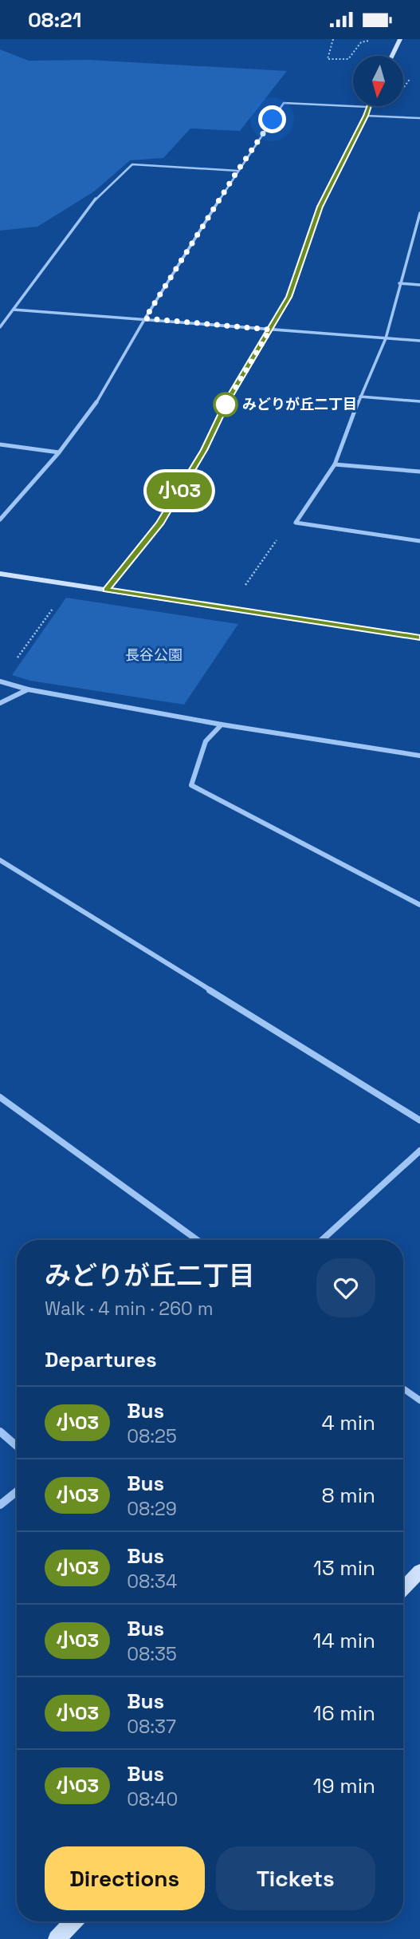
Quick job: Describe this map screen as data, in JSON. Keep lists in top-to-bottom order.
{
  "parks": ["長谷公園"],
  "places": ["みどりが丘二丁目"],
  "lines": ["bus line 小03"],
  "north": "bottom",
  "page": {
    "status": "08:21",
    "on_map": "小03",
    "heading": [
      ["みどりが丘二丁目", "Walk · 4 min · 260 m"],
      "Departures"
    ],
    "list": [
      {
        "mark": "小03",
        "name": "Bus",
        "note": "08:25",
        "value": "4 min"
      },
      {
        "mark": "小03",
        "name": "Bus",
        "note": "08:29",
        "value": "8 min"
      },
      {
        "mark": "小03",
        "name": "Bus",
        "note": "08:34",
        "value": "13 min"
      },
      {
        "mark": "小03",
        "name": "Bus",
        "note": "08:35",
        "value": "14 min"
      },
      {
        "mark": "小03",
        "name": "Bus",
        "note": "08:37",
        "value": "16 min"
      },
      {
        "mark": "小03",
        "name": "Bus",
        "note": "08:40",
        "value": "19 min"
      }
    ],
    "buttons": ["Directions", "Tickets"]
  }
}
